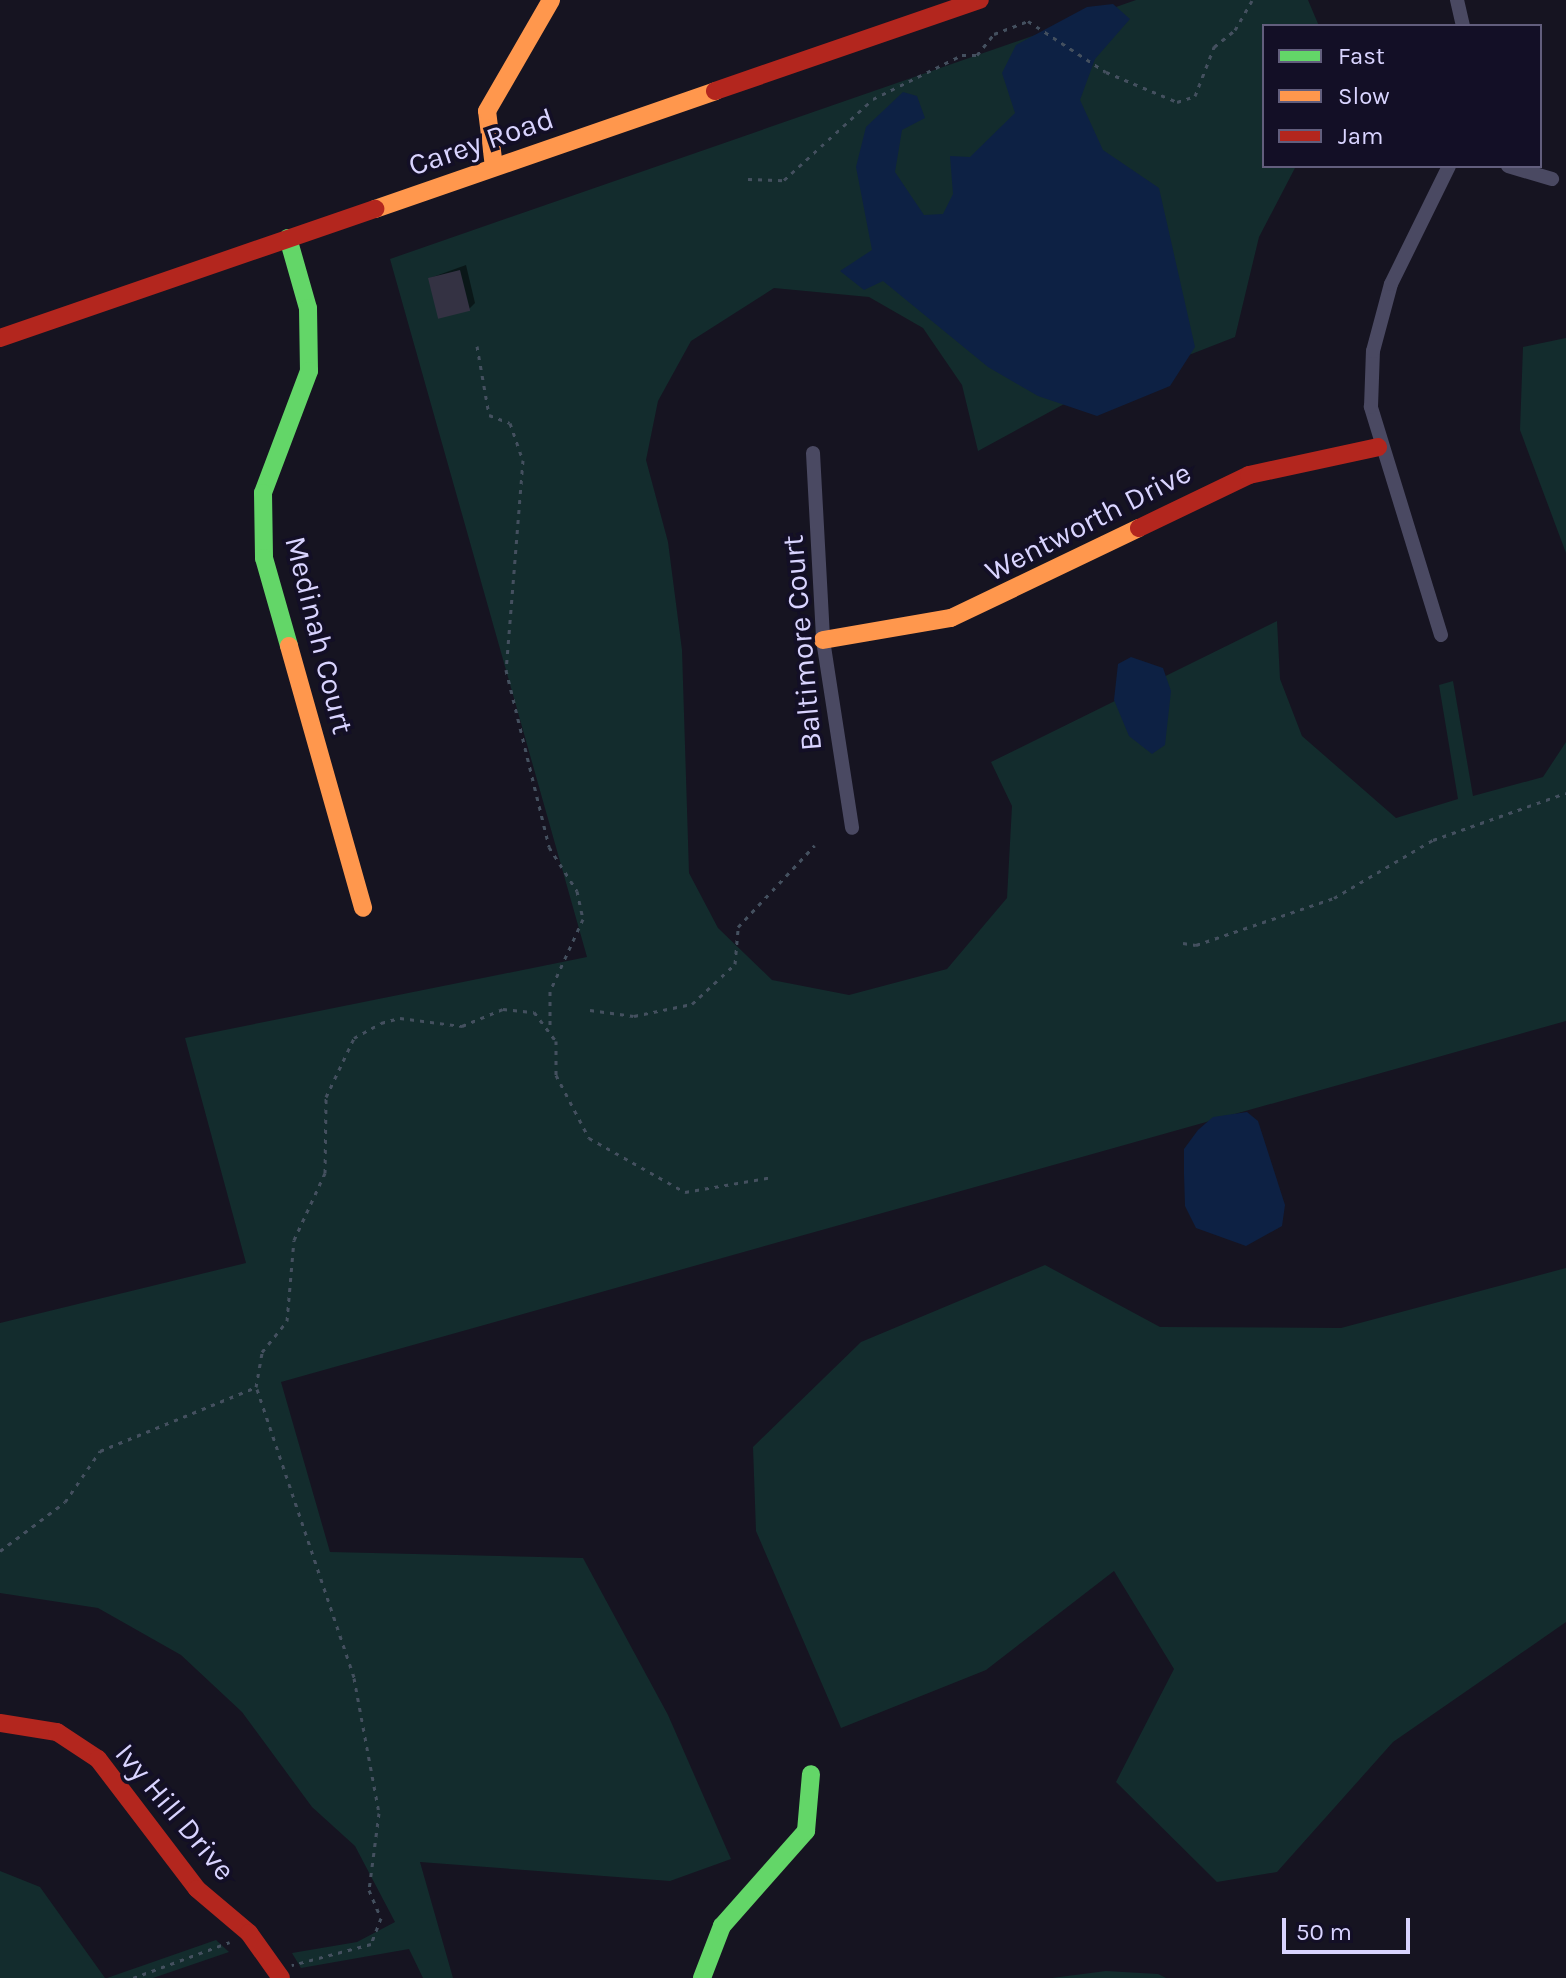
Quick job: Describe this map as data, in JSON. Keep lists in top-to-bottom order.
{
  "streets": {
    "street": [
      "Carey Road",
      "Wentworth Drive",
      "Medinah Court",
      "Baltimore Court",
      "Ivy Hill Drive"
    ]
  },
  "crossings": [
    ["Carey Road", "Medinah Court"],
    ["Wentworth Drive", "Baltimore Court"]
  ],
  "legend": ["Fast", "Slow", "Jam"],
  "scale_bar": "50 m"
}
